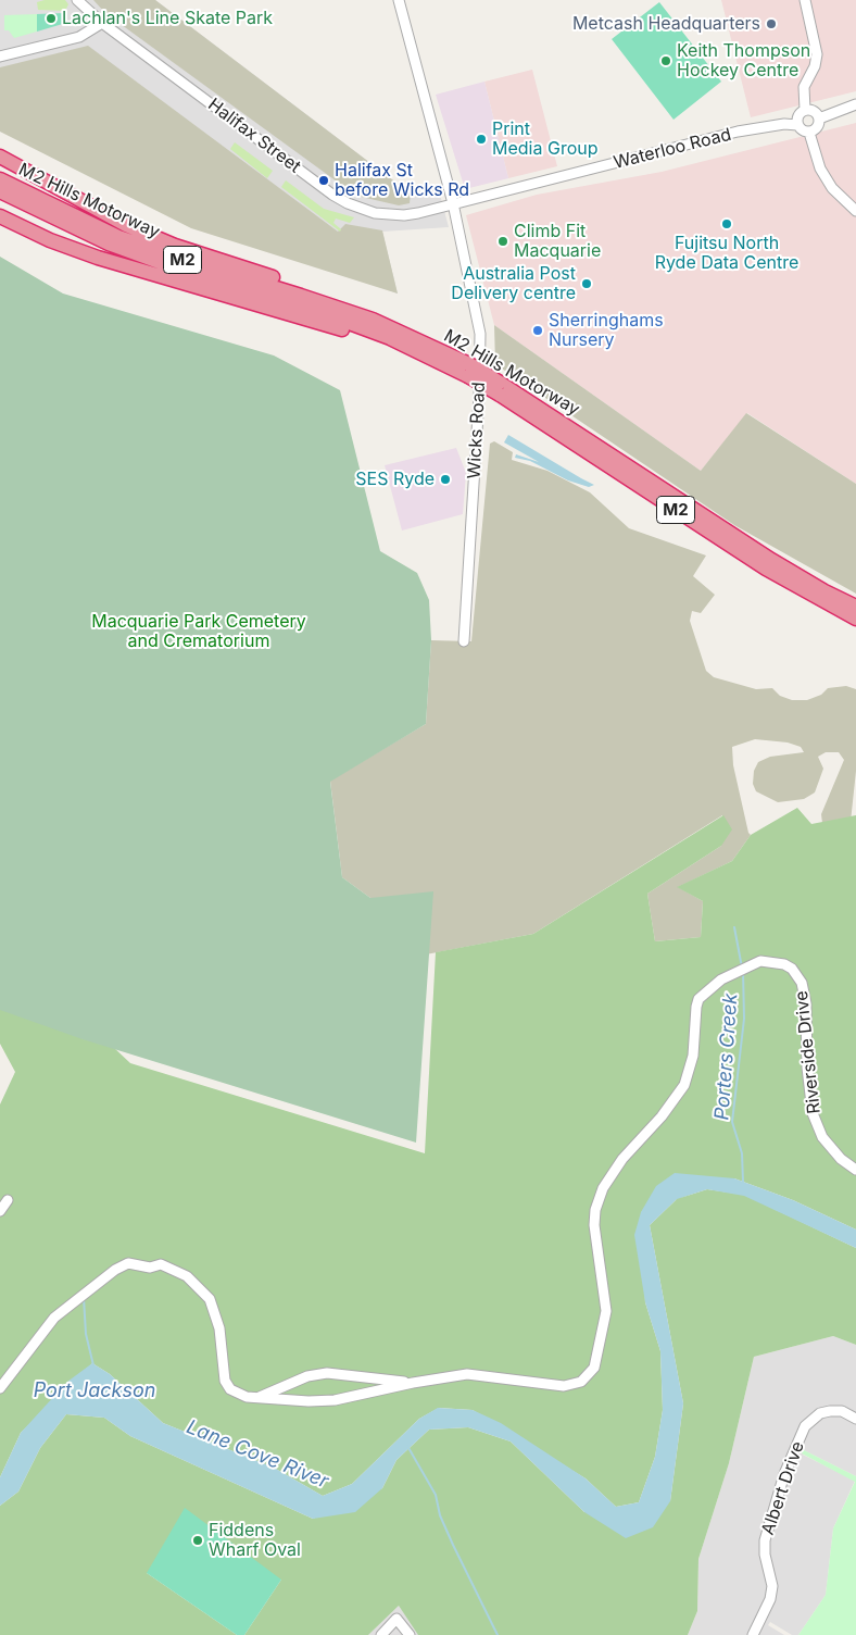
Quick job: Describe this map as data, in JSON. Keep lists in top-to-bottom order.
{
  "streets": {
    "highway": ["M2 Hills Motorway", "M2"],
    "street": [
      "Halifax Street",
      "Waterloo Road",
      "Wicks Road",
      "Riverside Drive",
      "Albert Drive"
    ]
  },
  "crossings": [
    ["Halifax Street", "Waterloo Road"],
    ["Halifax Street", "Wicks Road"],
    ["Waterloo Road", "Wicks Road"]
  ],
  "water": ["Porters Creek", "Port Jackson", "Lane Cove River"],
  "parks": ["Macquarie Park Cemetery and Crematorium"],
  "places": [
    "Lachlan's Line Skate Park",
    "Metcash Headquarters",
    "Keith Thompson Hockey Centre",
    "Print Media Group",
    "Halifax St before Wicks Rd",
    "Fujitsu North Ryde Data Centre",
    "Climb Fit Macquarie",
    "Australia Post Delivery centre",
    "Sherringhams Nursery",
    "SES Ryde",
    "Fiddens Wharf Oval"
  ]
}
